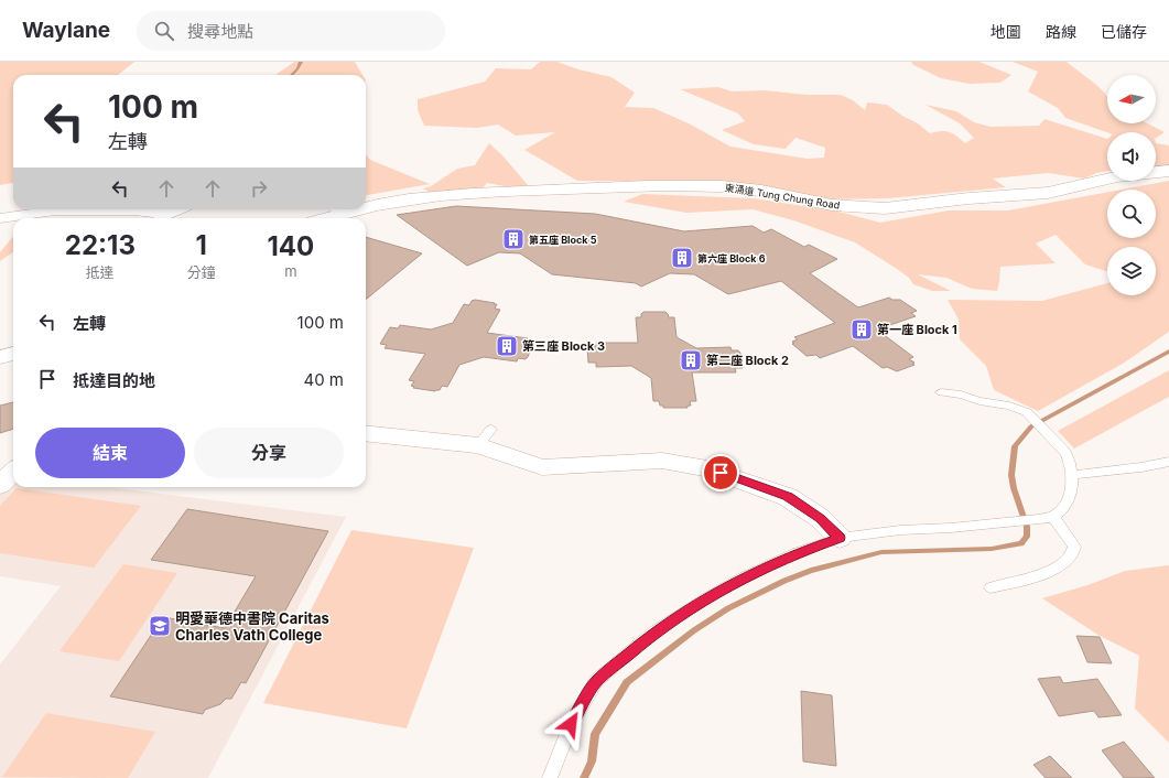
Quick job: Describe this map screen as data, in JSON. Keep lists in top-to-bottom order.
{
  "streets": {
    "main road": ["東涌道 Tung Chung Road"]
  },
  "places": {
    "building": [
      "第五座 Block 5",
      "第六座 Block 6",
      "第一座 Block 1",
      "第三座 Block 3",
      "第二座 Block 2"
    ],
    "school or university": ["明愛華德中書院 Caritas Charles Vath College"]
  },
  "north": "left",
  "page": {
    "header": "Waylane",
    "search": "搜尋地點",
    "nav": ["地圖", "路線", "已儲存"],
    "turn": ["100 m", "左轉"],
    "eta": [
      "22:13",
      "抵達",
      "1",
      "分鐘",
      "140",
      "m"
    ],
    "list": [
      {
        "name": "左轉",
        "value": "100 m"
      },
      {
        "name": "抵達目的地",
        "value": "40 m"
      }
    ],
    "buttons": ["結束", "分享"]
  }
}
